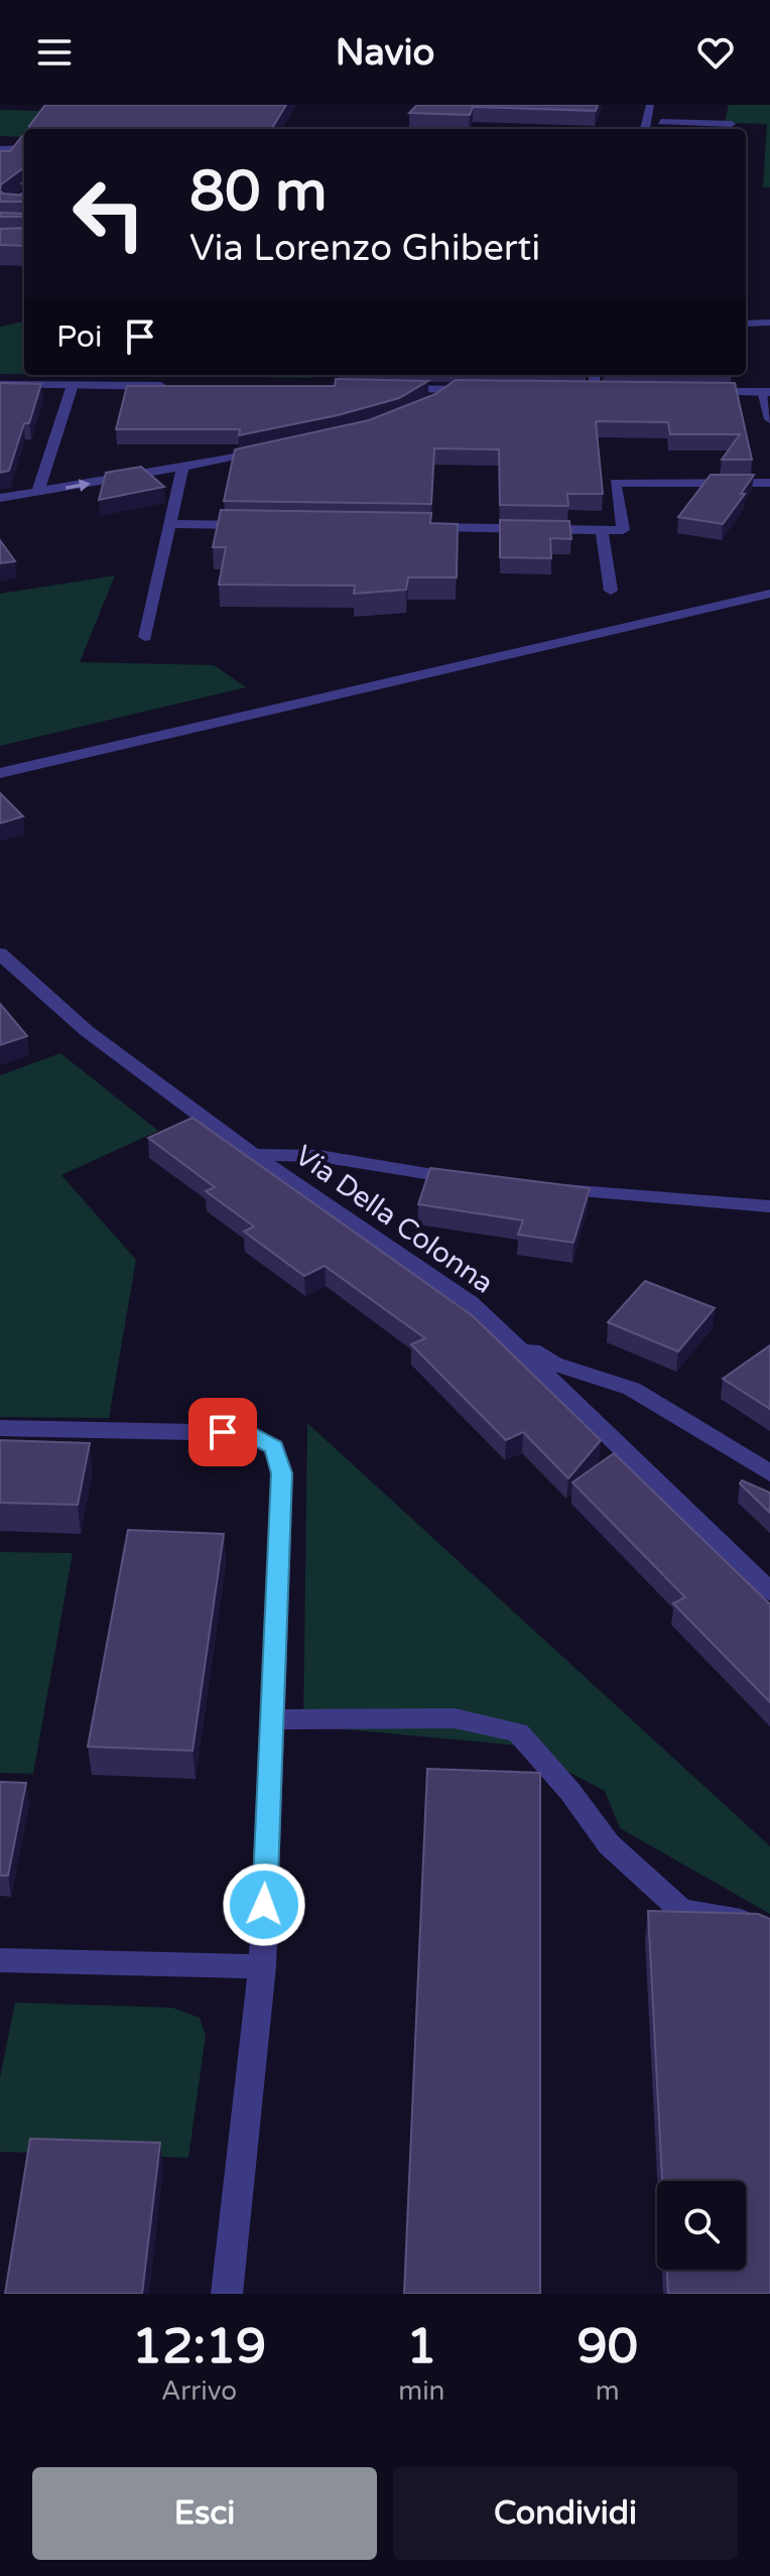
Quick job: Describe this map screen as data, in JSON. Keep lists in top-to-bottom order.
{
  "streets": {
    "street": ["Via Della Colonna"]
  },
  "page": {
    "header": "Navio",
    "turn": ["80 m", "Via Lorenzo Ghiberti"],
    "then": "Poi",
    "eta": [
      "12:19",
      "Arrivo",
      "1",
      "min",
      "90",
      "m"
    ],
    "buttons": ["Esci", "Condividi"]
  }
}
